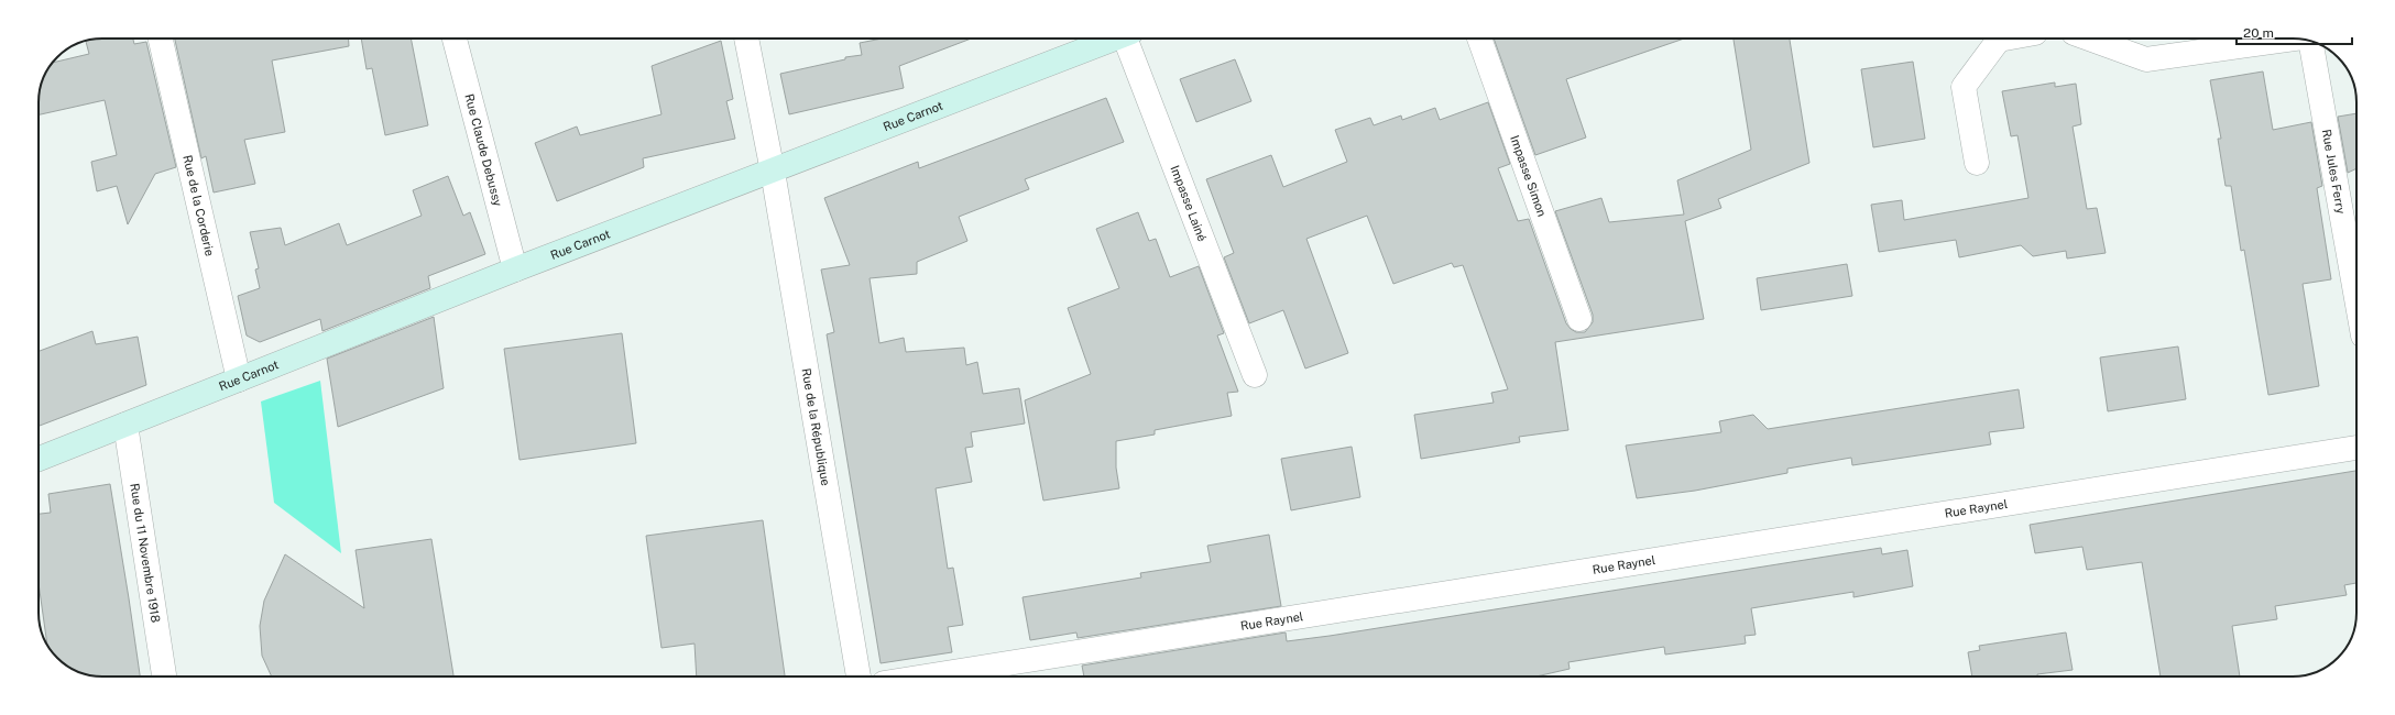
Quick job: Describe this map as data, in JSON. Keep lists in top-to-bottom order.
{
  "streets": {
    "street": [
      "Rue Carnot",
      "Rue Claude Debussy",
      "Rue Jules Ferry",
      "Impasse Simon",
      "Impasse Lainé",
      "Rue de la Corderie",
      "Rue de la République",
      "Rue Raynel",
      "Rue du 11 Novembre 1918"
    ]
  },
  "crossings": [
    ["Rue Carnot", "Rue Claude Debussy"],
    ["Rue Carnot", "Rue de la Corderie"],
    ["Rue Carnot", "Rue de la République"],
    ["Rue Carnot", "Rue du 11 Novembre 1918"]
  ],
  "scale_bar": "20 m"
}
